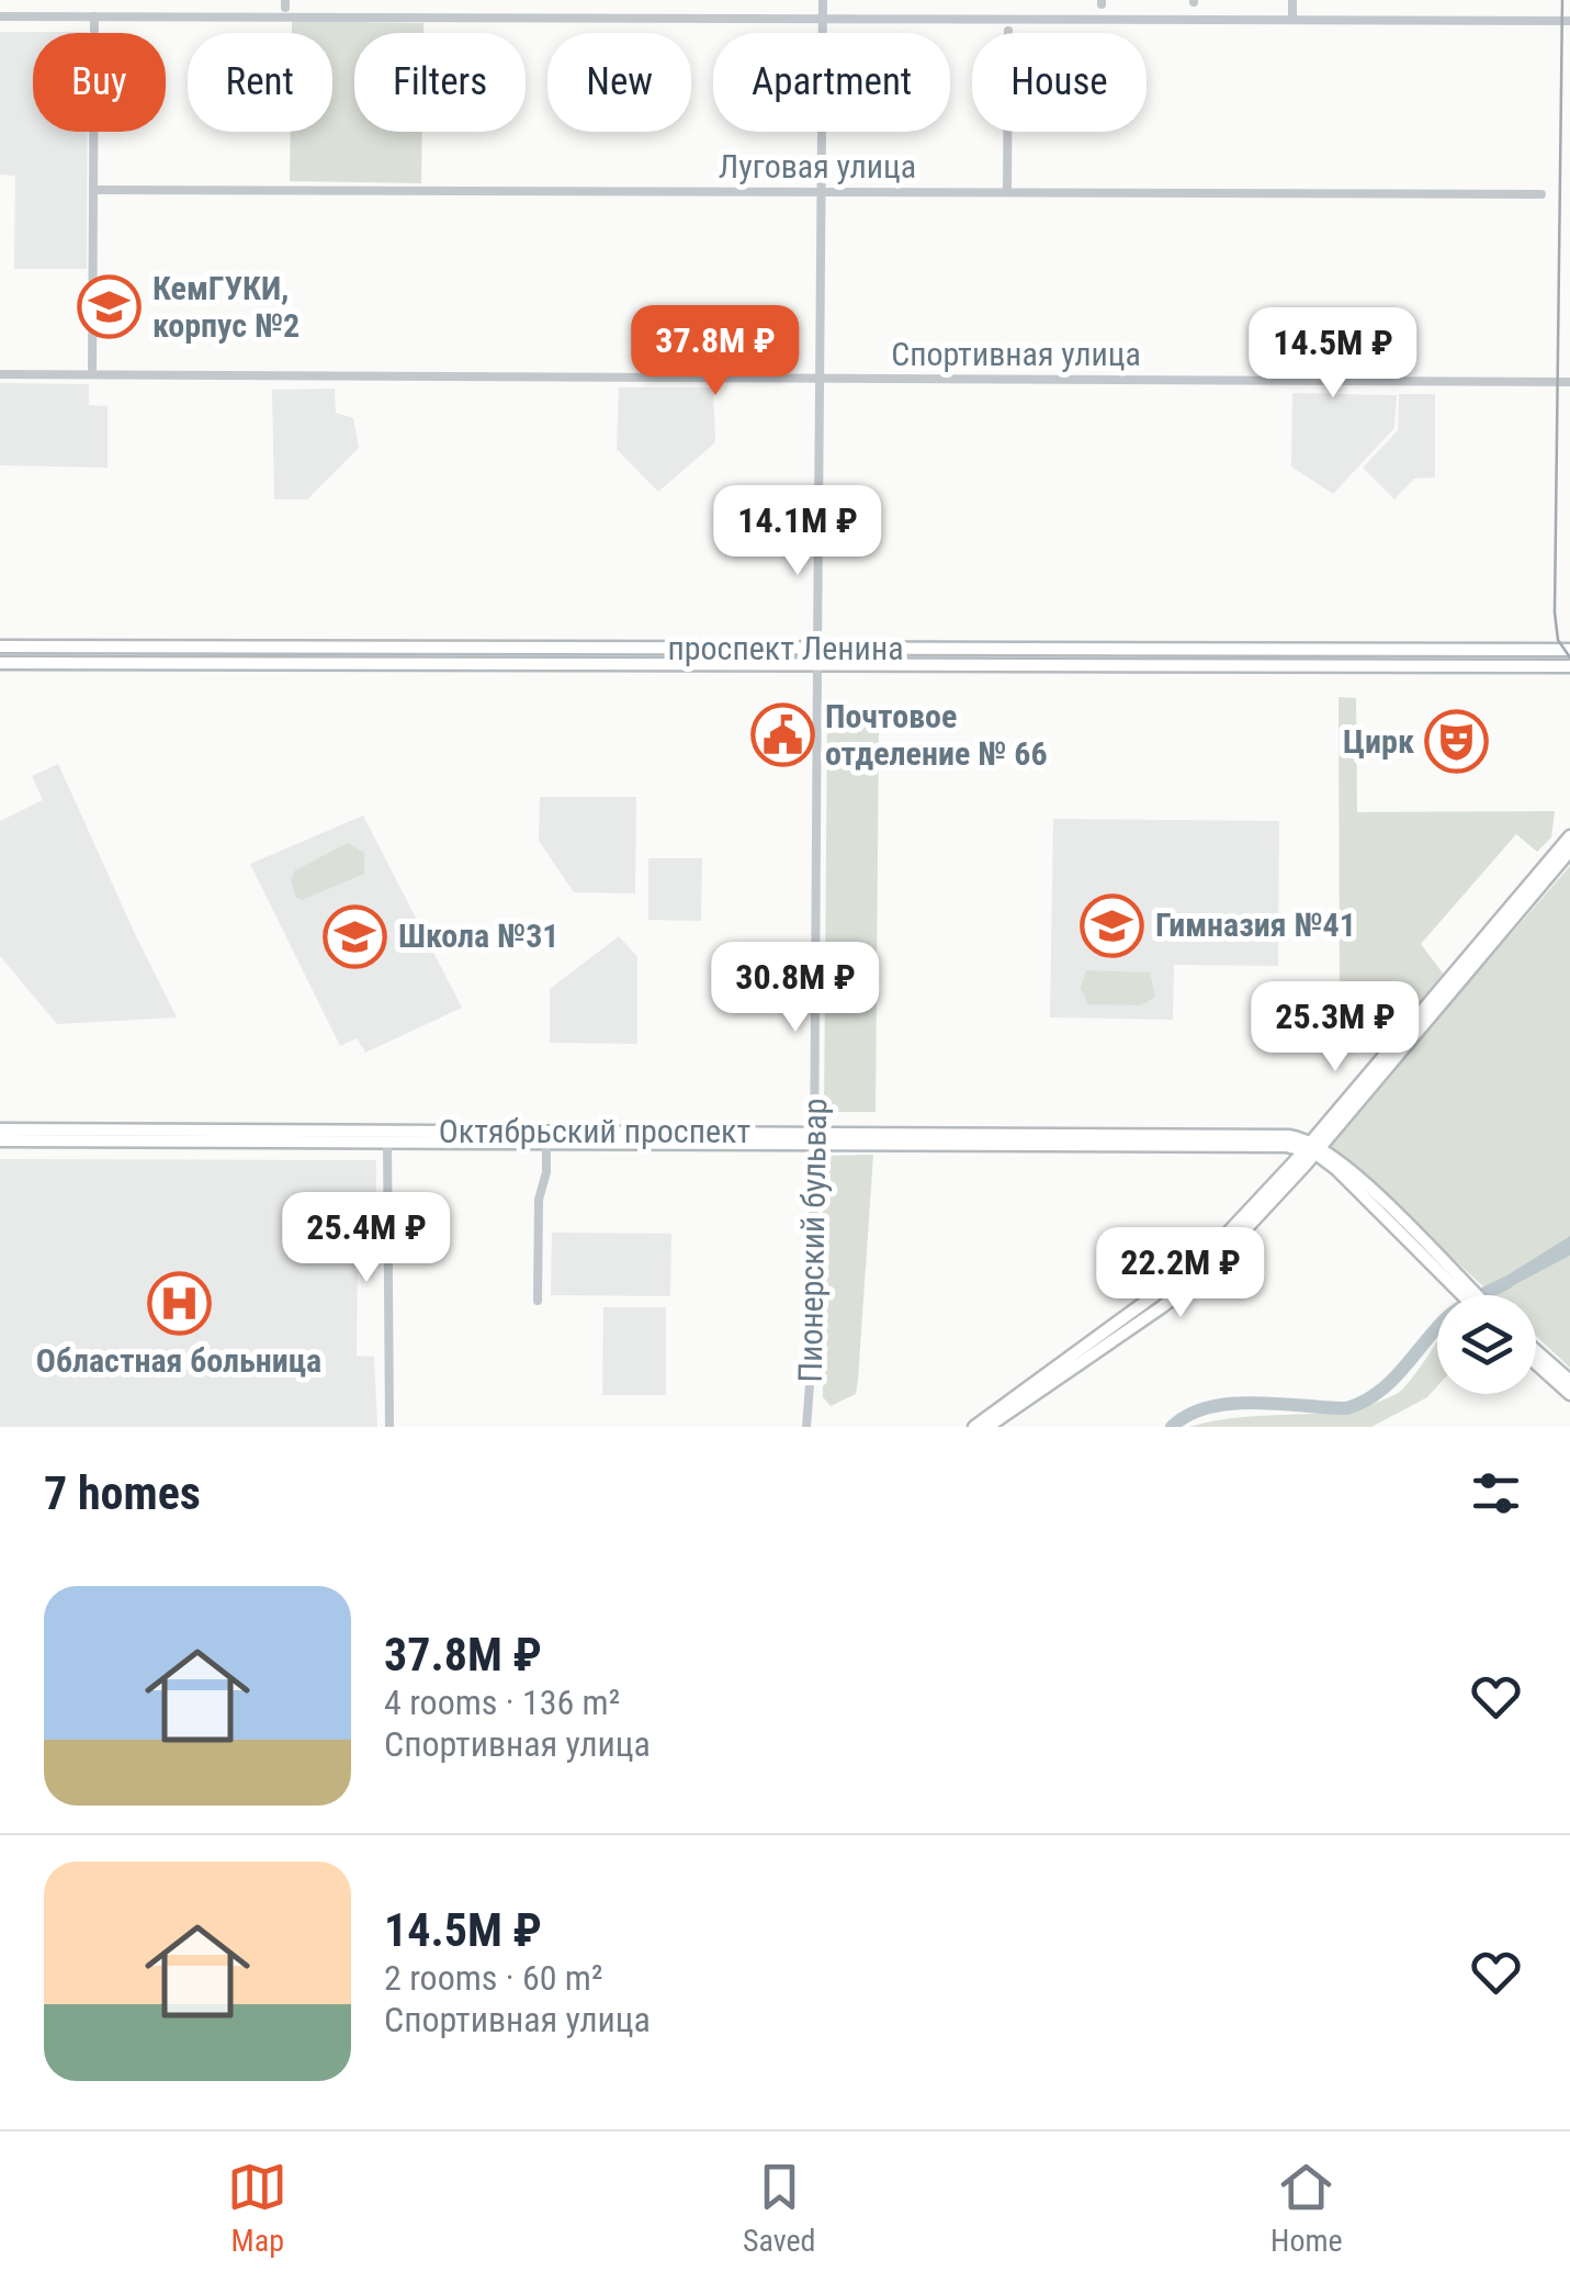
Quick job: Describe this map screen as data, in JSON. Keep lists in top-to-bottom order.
{
  "streets": {
    "main road": ["проспект Ленина", "Октябрьский проспект", "Пионерский бульвар"],
    "street": ["Луговая улица", "Спортивная улица"]
  },
  "crossings": [
    ["Луговая улица", "Пионерский бульвар"],
    ["Спортивная улица", "Пионерский бульвар"],
    ["проспект Ленина", "Пионерский бульвар"],
    ["Октябрьский проспект", "Пионерский бульвар"]
  ],
  "places": {
    "school or university": ["КемГУКИ, корпус №2", "Гимназия №41", "Школа №31"],
    "public building": ["Почтовое отделение № 66"],
    "theatre": ["Цирк"],
    "hospital": ["Областная больница"]
  },
  "page": {
    "chip": [
      "Buy",
      "Rent",
      "Filters",
      "New",
      "Apartment",
      "House"
    ],
    "price": [
      "37.8M ₽",
      "14.5M ₽",
      "14.1M ₽",
      "30.8M ₽",
      "25.3M ₽",
      "25.4M ₽",
      "22.2M ₽"
    ],
    "heading": "7 homes",
    "list": [
      {
        "name": "37.8M ₽",
        "note": "4 rooms · 136 m² · Спортивная улица"
      },
      {
        "name": "14.5M ₽",
        "note": "2 rooms · 60 m² · Спортивная улица"
      }
    ],
    "tabs": ["Map", "Saved", "Home"]
  }
}
